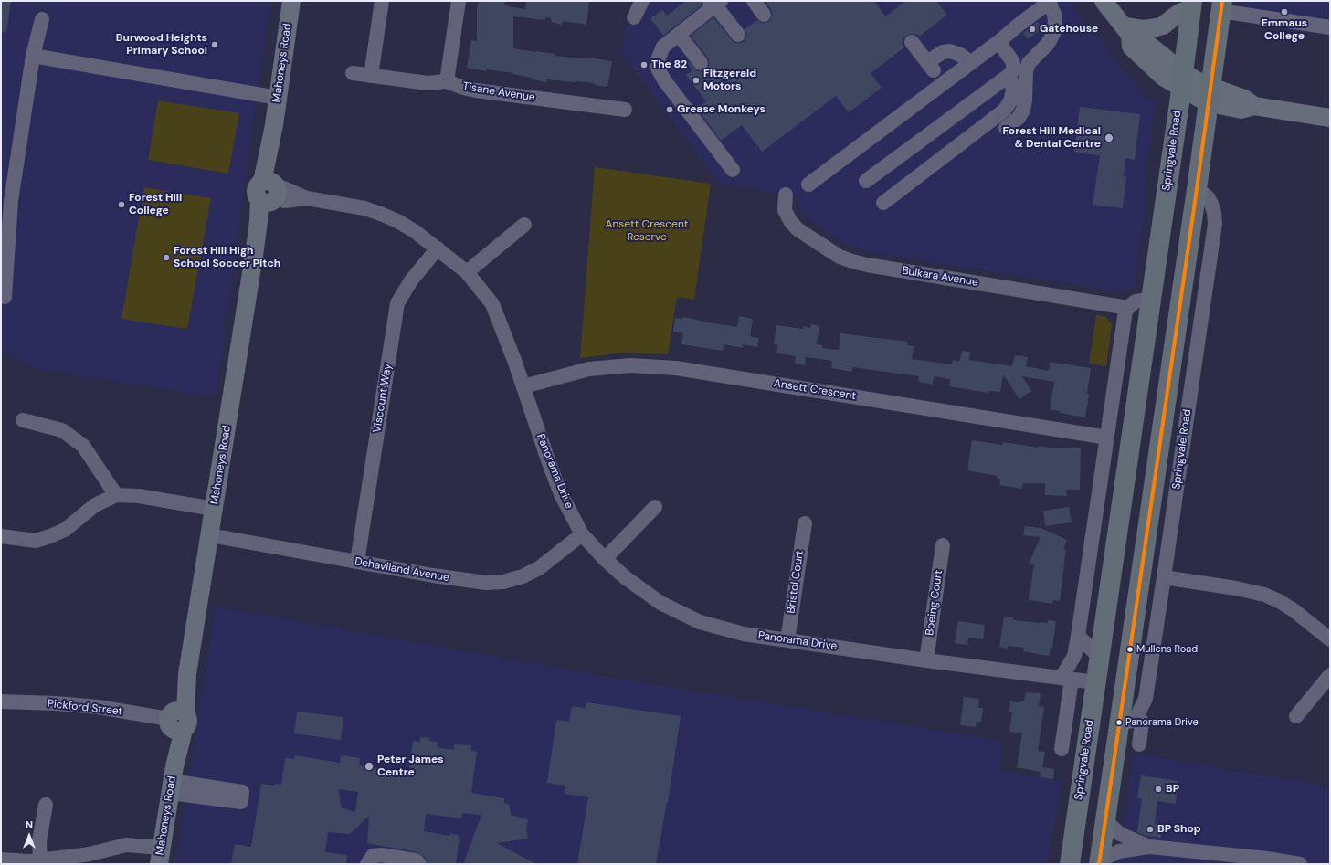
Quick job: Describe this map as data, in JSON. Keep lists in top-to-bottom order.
{
  "streets": {
    "highway": ["Springvale Road"],
    "main road": ["Mahoneys Road"],
    "street": [
      "Tisane Avenue",
      "Bulkara Avenue",
      "Ansett Crescent",
      "Viscount Way",
      "Panorama Drive",
      "Dehaviland Avenue",
      "Bristol Court",
      "Boeing Court",
      "Pickford Street"
    ]
  },
  "crossings": [
    ["Mahoneys Road", "Panorama Drive"],
    ["Mahoneys Road", "Dehaviland Avenue"],
    ["Mahoneys Road", "Pickford Street"],
    ["Springvale Road", "Panorama Drive"],
    ["Ansett Crescent", "Panorama Drive"],
    ["Viscount Way", "Panorama Drive"],
    ["Viscount Way", "Dehaviland Avenue"],
    ["Panorama Drive", "Dehaviland Avenue"],
    ["Panorama Drive", "Bristol Court"],
    ["Panorama Drive", "Boeing Court"]
  ],
  "parks": ["Ansett Crescent Reserve"],
  "places": [
    "Emmaus College",
    "Gatehouse",
    "Burwood Heights Primary School",
    "The 82",
    "Fitzgerald Motors",
    "Grease Monkeys",
    "Forest Hill Medical & Dental Centre",
    "Forest Hill College",
    "Forest Hill High School Soccer Pitch",
    "Mullens Road",
    "Panorama Drive",
    "Peter James Centre",
    "BP",
    "BP Shop"
  ],
  "north": "top"
}
